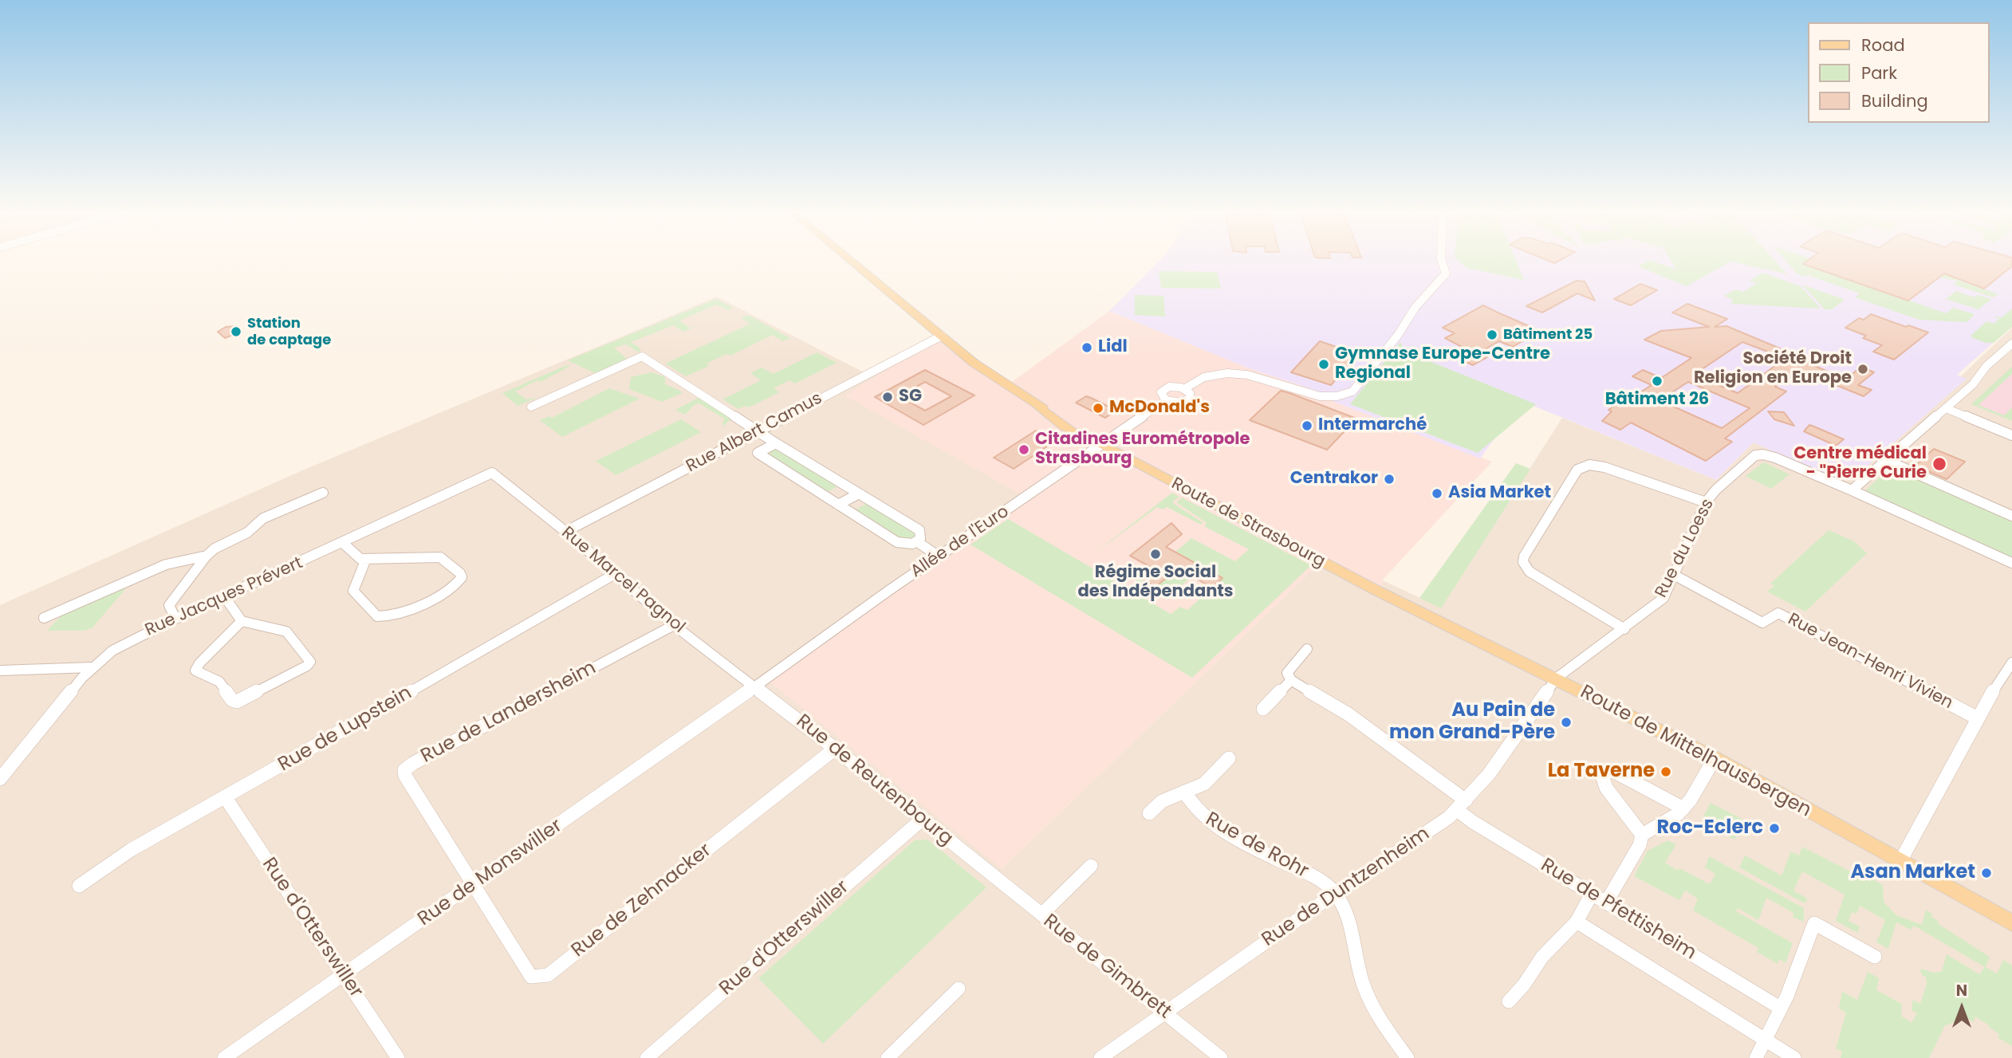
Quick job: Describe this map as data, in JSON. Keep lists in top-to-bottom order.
{
  "streets": {
    "main road": ["Route de Strasbourg", "Route de Mittelhausbergen"],
    "street": [
      "Rue Albert Camus",
      "Allée de l'Euro",
      "Rue du Loess",
      "Rue Marcel Pagnol",
      "Rue Jacques Prévert",
      "Rue Jean-Henri Vivien",
      "Rue de Landersheim",
      "Rue de Lupstein",
      "Rue de Reutenbourg",
      "Rue de Rohr",
      "Rue de Monswiller",
      "Rue de Duntzenheim",
      "Rue de Zehnacker",
      "Rue de Pfettisheim",
      "Rue d'Otterswiller",
      "Rue de Gimbrett"
    ]
  },
  "crossings": [
    ["Rue Albert Camus", "Route de Strasbourg"],
    ["Rue Albert Camus", "Rue Marcel Pagnol"],
    ["Route de Strasbourg", "Allée de l'Euro"],
    ["Route de Strasbourg", "Route de Mittelhausbergen"],
    ["Allée de l'Euro", "Rue Marcel Pagnol"],
    ["Allée de l'Euro", "Rue de Reutenbourg"],
    ["Allée de l'Euro", "Rue de Monswiller"],
    ["Rue du Loess", "Rue Jean-Henri Vivien"],
    ["Rue du Loess", "Route de Mittelhausbergen"],
    ["Rue du Loess", "Rue de Duntzenheim"],
    ["Rue Marcel Pagnol", "Rue Jacques Prévert"],
    ["Rue Marcel Pagnol", "Rue de Landersheim"],
    ["Rue Marcel Pagnol", "Rue de Lupstein"],
    ["Rue Marcel Pagnol", "Rue de Reutenbourg"],
    ["Rue Marcel Pagnol", "Rue de Monswiller"],
    ["Rue de Landersheim", "Rue de Monswiller"],
    ["Rue de Landersheim", "Rue de Zehnacker"],
    ["Rue de Lupstein", "Rue d'Otterswiller"],
    ["Route de Mittelhausbergen", "Rue de Duntzenheim"],
    ["Rue de Reutenbourg", "Rue de Monswiller"],
    ["Rue de Reutenbourg", "Rue de Zehnacker"],
    ["Rue de Reutenbourg", "Rue d'Otterswiller"],
    ["Rue de Reutenbourg", "Rue de Gimbrett"],
    ["Rue de Rohr", "Rue de Duntzenheim"],
    ["Rue de Monswiller", "Rue de Zehnacker"],
    ["Rue de Monswiller", "Rue d'Otterswiller"],
    ["Rue de Duntzenheim", "Rue de Pfettisheim"],
    ["Rue de Duntzenheim", "Rue de Gimbrett"]
  ],
  "places": [
    "Station de captage",
    "Bâtiment 25",
    "Lidl",
    "Gymnase Europe-Centre Regional",
    "Société Droit Religion en Europe",
    "Bâtiment 26",
    "SG",
    "McDonald's",
    "Intermarché",
    "Citadines Eurométropole Strasbourg",
    "Centre médical - \"Pierre Curie",
    "Centrakor",
    "Asia Market",
    "Régime Social des Indépendants",
    "Au Pain de mon Grand-Père",
    "La Taverne",
    "Roc-Eclerc",
    "Asan Market"
  ],
  "legend": ["Road", "Park", "Building"],
  "north": "top"
}
